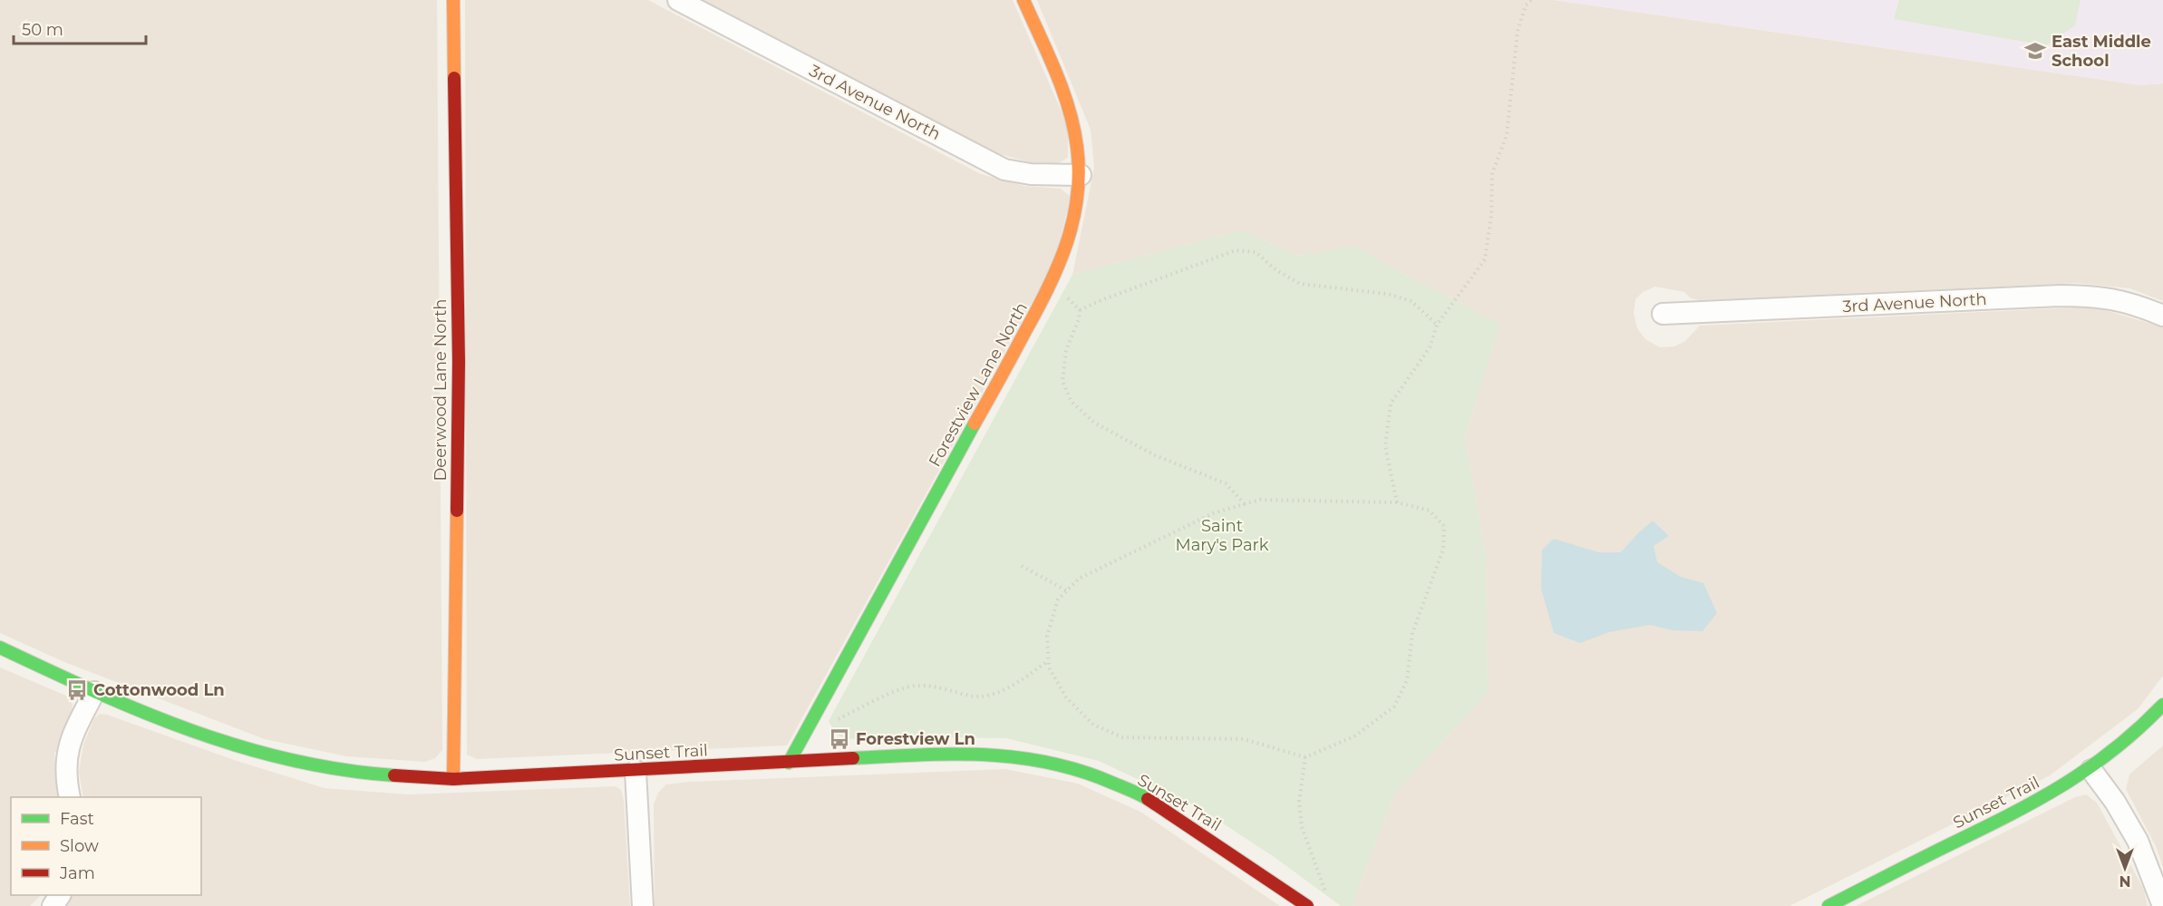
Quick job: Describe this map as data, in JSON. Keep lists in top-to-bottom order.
{
  "streets": {
    "street": [
      "3rd Avenue North",
      "Forestview Lane North",
      "Deerwood Lane North",
      "Sunset Trail"
    ]
  },
  "crossings": [
    ["3rd Avenue North", "Forestview Lane North"],
    ["Forestview Lane North", "Sunset Trail"],
    ["Deerwood Lane North", "Sunset Trail"]
  ],
  "parks": ["Saint Mary's Park"],
  "places": {
    "school or university": ["East Middle School"],
    "bus stop": ["Cottonwood Ln", "Forestview Ln"]
  },
  "legend": ["Fast", "Slow", "Jam"],
  "scale_bar": "50 m",
  "north": "bottom"
}
